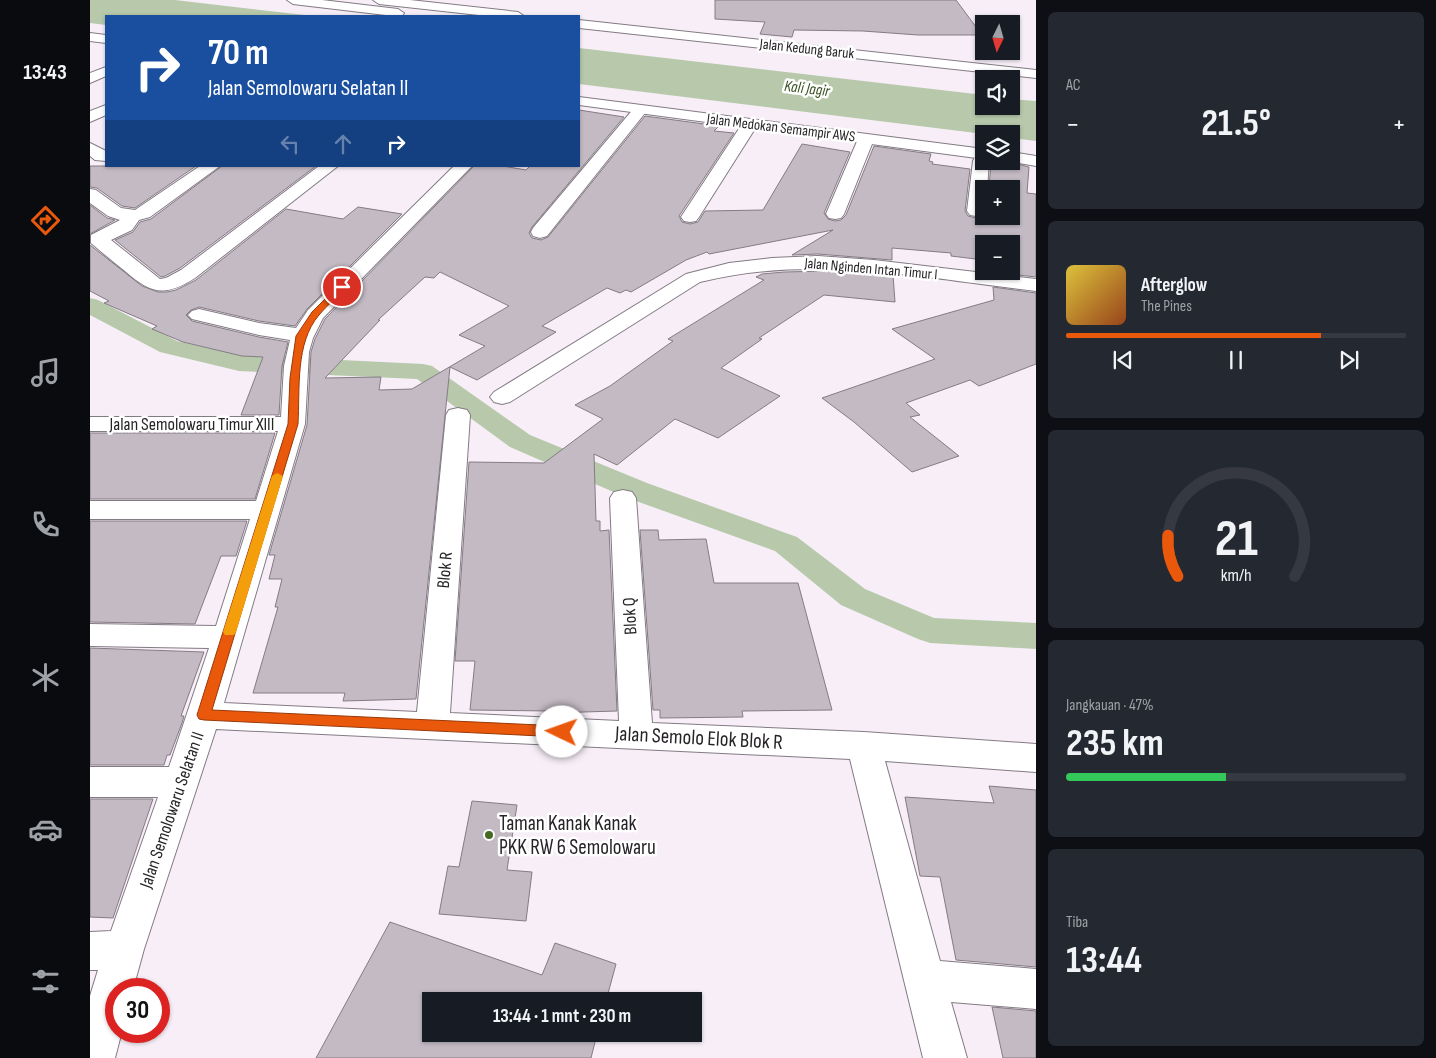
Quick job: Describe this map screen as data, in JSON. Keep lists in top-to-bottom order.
{
  "streets": {
    "street": [
      "Jalan Kedung Baruk",
      "Jalan Medokan Semampir AWS",
      "Jalan Nginden Intan Timur I",
      "Jalan Semolowaru Timur XIII",
      "Blok R",
      "Blok Q",
      "Jalan Semolo Elok Blok R",
      "Jalan Semolowaru Selatan II"
    ]
  },
  "crossings": [
    ["Jalan Semolowaru Timur XIII", "Jalan Semolowaru Selatan II"],
    ["Blok R", "Jalan Semolo Elok Blok R"],
    ["Blok Q", "Jalan Semolo Elok Blok R"],
    ["Jalan Semolo Elok Blok R", "Jalan Semolowaru Selatan II"]
  ],
  "water": ["Kali Jagir"],
  "places": ["Taman Kanak Kanak PKK RW 6 Semolowaru"],
  "north": "bottom",
  "page": {
    "tabs": "13:43",
    "tile": [
      "AC",
      ["Jangkauan · 47%", "235 km"],
      ["Tiba", "13:44"]
    ],
    "map_buttons": ["+", "−"],
    "turn": ["70 m", "Jalan Semolowaru Selatan II"],
    "heat": ["−", "21.5°", "+"],
    "song": ["Afterglow", "The Pines"],
    "limit": "30",
    "trip": "13:44 · 1 mnt · 230 m",
    "gauge": ["21", "km/h"]
  }
}
